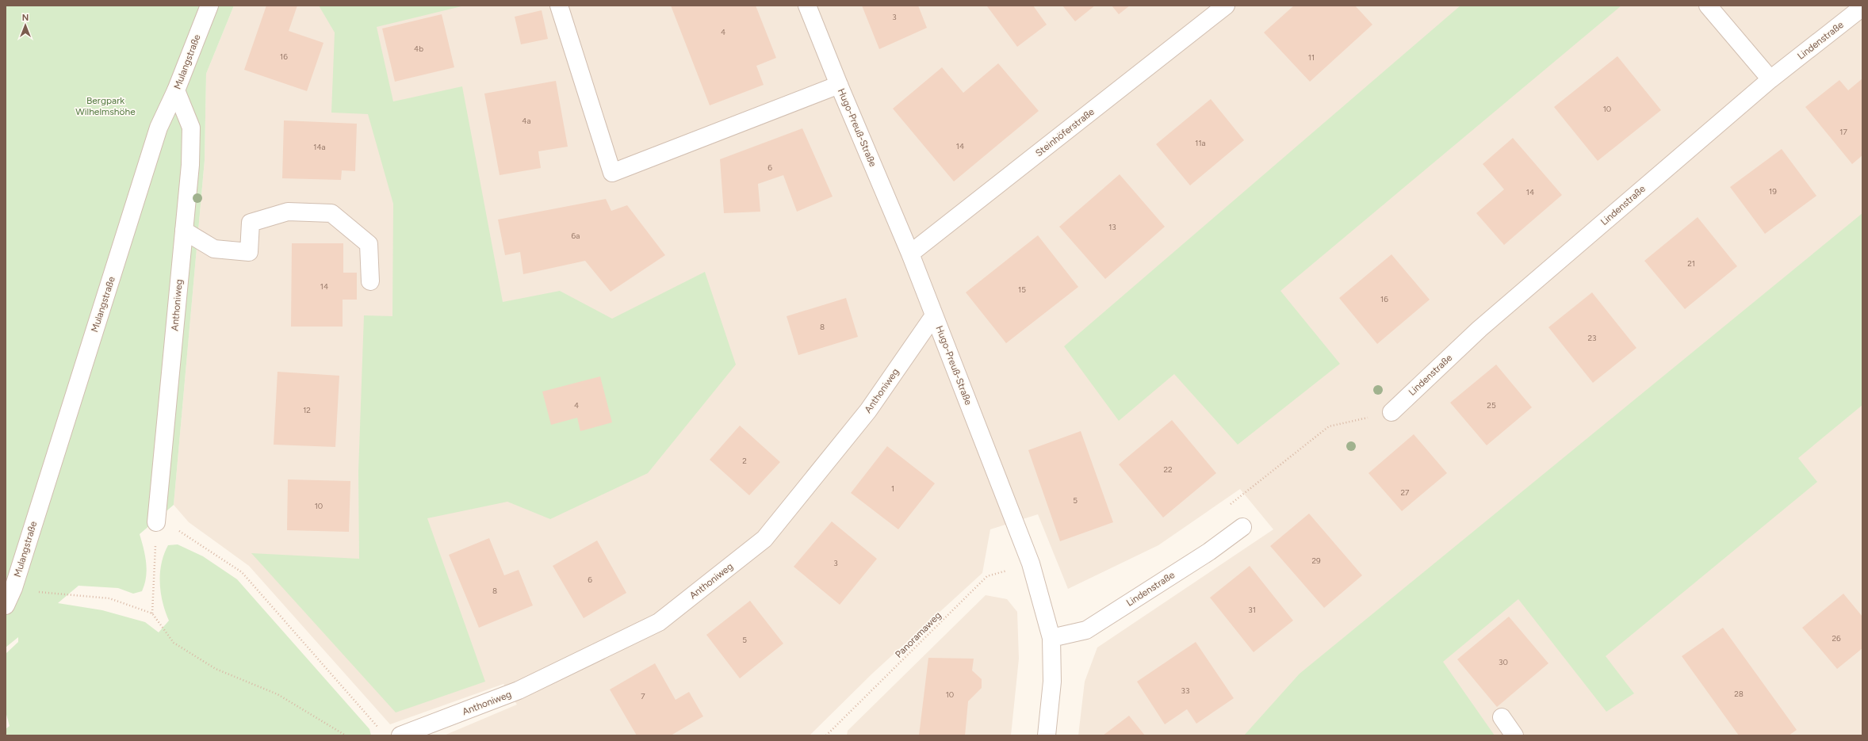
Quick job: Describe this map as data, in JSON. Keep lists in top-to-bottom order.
{
  "streets": {
    "street": [
      "Lindenstraße",
      "Mulangstraße",
      "Hugo-Preuß-Straße",
      "Steinhöferstraße",
      "Anthoniweg"
    ],
    "path": ["Panoramaweg"]
  },
  "crossings": [
    ["Lindenstraße", "Hugo-Preuß-Straße"],
    ["Mulangstraße", "Anthoniweg"],
    ["Hugo-Preuß-Straße", "Steinhöferstraße"],
    ["Hugo-Preuß-Straße", "Anthoniweg"],
    ["Hugo-Preuß-Straße", "Panoramaweg"]
  ],
  "parks": ["Bergpark Wilhelmshöhe"],
  "house_numbers": [
    "3",
    "4",
    "4b",
    "16",
    "11",
    "10",
    "4a",
    "17",
    "11a",
    "14",
    "14a",
    "6",
    "19",
    "14",
    "13",
    "6a",
    "21",
    "14",
    "15",
    "16",
    "8",
    "23",
    "4",
    "25",
    "12",
    "2",
    "22",
    "1",
    "27",
    "5",
    "10",
    "29",
    "3",
    "6",
    "8",
    "31",
    "26",
    "5",
    "30",
    "33",
    "28",
    "10",
    "7"
  ],
  "north": "top"
}
